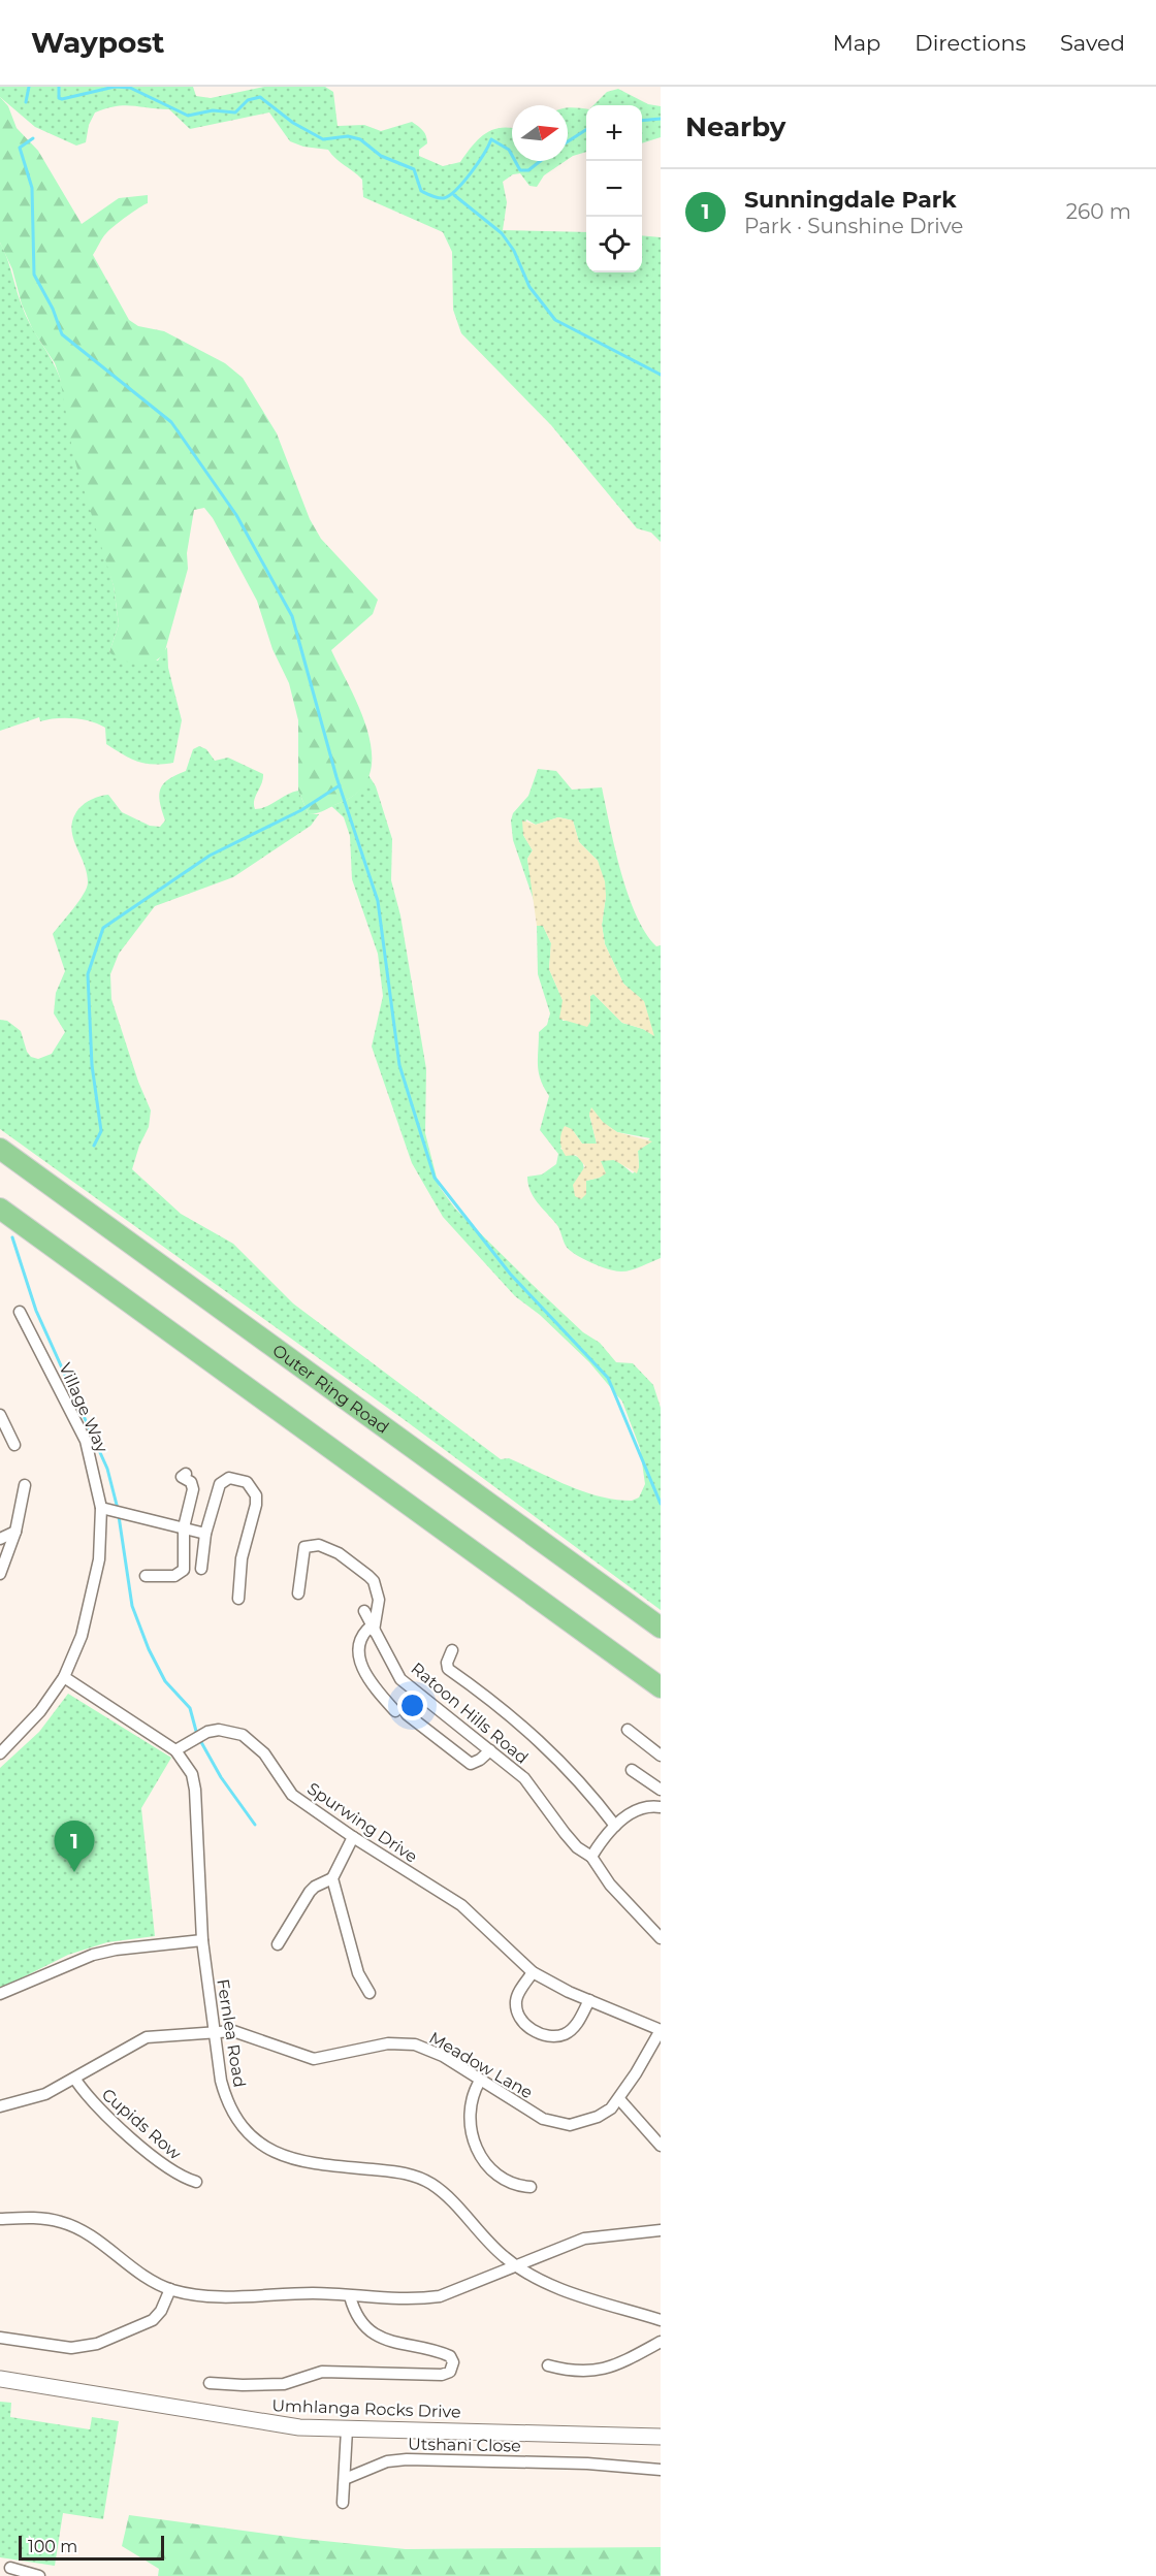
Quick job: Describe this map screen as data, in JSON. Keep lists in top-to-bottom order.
{
  "streets": {
    "highway": ["Outer Ring Road"],
    "main road": ["Umhlanga Rocks Drive"],
    "street": [
      "Village Way",
      "Ratoon Hills Road",
      "Spurwing Drive",
      "Fernlea Road",
      "Meadow Lane",
      "Cupids Row",
      "Utshani Close"
    ]
  },
  "crossings": [
    ["Village Way", "Fernlea Road"],
    ["Spurwing Drive", "Fernlea Road"],
    ["Spurwing Drive", "Meadow Lane"],
    ["Fernlea Road", "Meadow Lane"],
    ["Meadow Lane", "Cupids Row"]
  ],
  "scale_bar": "100 m",
  "north": "right",
  "page": {
    "header": "Waypost",
    "nav": ["Map", "Directions", "Saved"],
    "heading": "Nearby",
    "map_buttons": ["+", "−"],
    "list": [
      {
        "mark": "1",
        "name": "Sunningdale Park",
        "note": "Park · Sunshine Drive",
        "value": "260 m"
      }
    ],
    "pins": "1",
    "scale": "100 m"
  }
}
